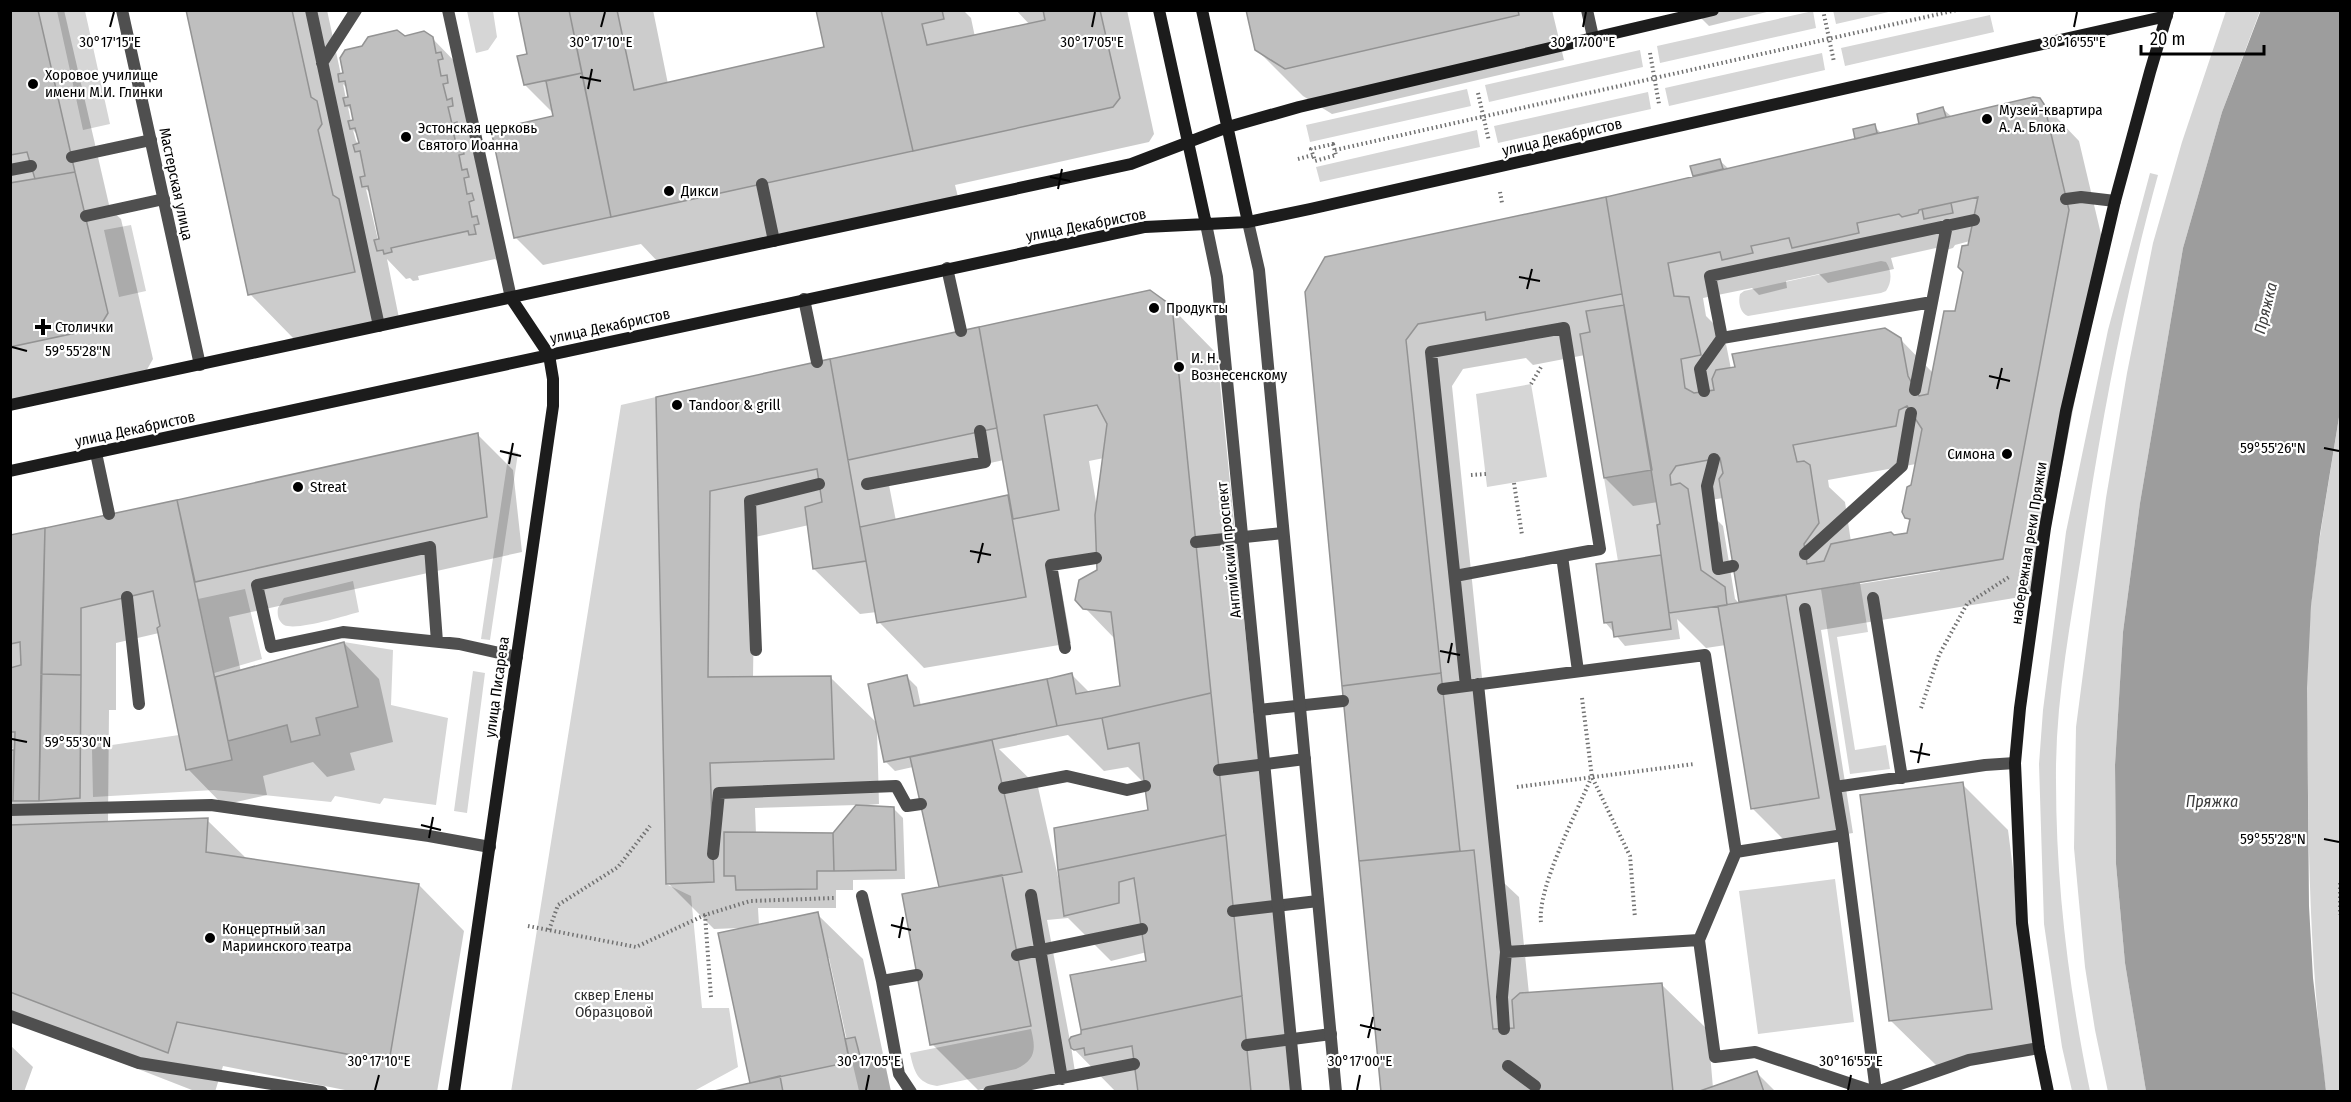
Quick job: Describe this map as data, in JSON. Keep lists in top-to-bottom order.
{
  "streets": {
    "main road": [
      "улица Декабристов",
      "набережная реки Пряжки",
      "Английский проспект",
      "улица Писарева"
    ],
    "street": ["Мастерская улица"]
  },
  "crossings": [
    ["улица Декабристов", "набережная реки Пряжки"],
    ["улица Декабристов", "Английский проспект"],
    ["улица Декабристов", "улица Писарева"]
  ],
  "water": ["Пряжка"],
  "parks": ["сквер Елены Образцовой"],
  "places": {
    "other": [
      "Хоровое училище имени М.И. Глинки",
      "Музей-квартира А. А. Блока",
      "Эстонская церковь Святого Иоанна",
      "Дикси",
      "Продукты",
      "И. Н. Вознесенскому",
      "Tandoor & grill",
      "Симона",
      "Streat",
      "Концертный зал Мариинского театра"
    ],
    "health": ["Столички"]
  },
  "scale_bar": "20 m",
  "coordinates": [
    "30°17'15\"E",
    "30°17'10\"E",
    "30°17'05\"E",
    "30°17'00\"E",
    "30°16'55\"E",
    "59°55'28\"N",
    "59°55'26\"N",
    "59°55'30\"N"
  ]
}
